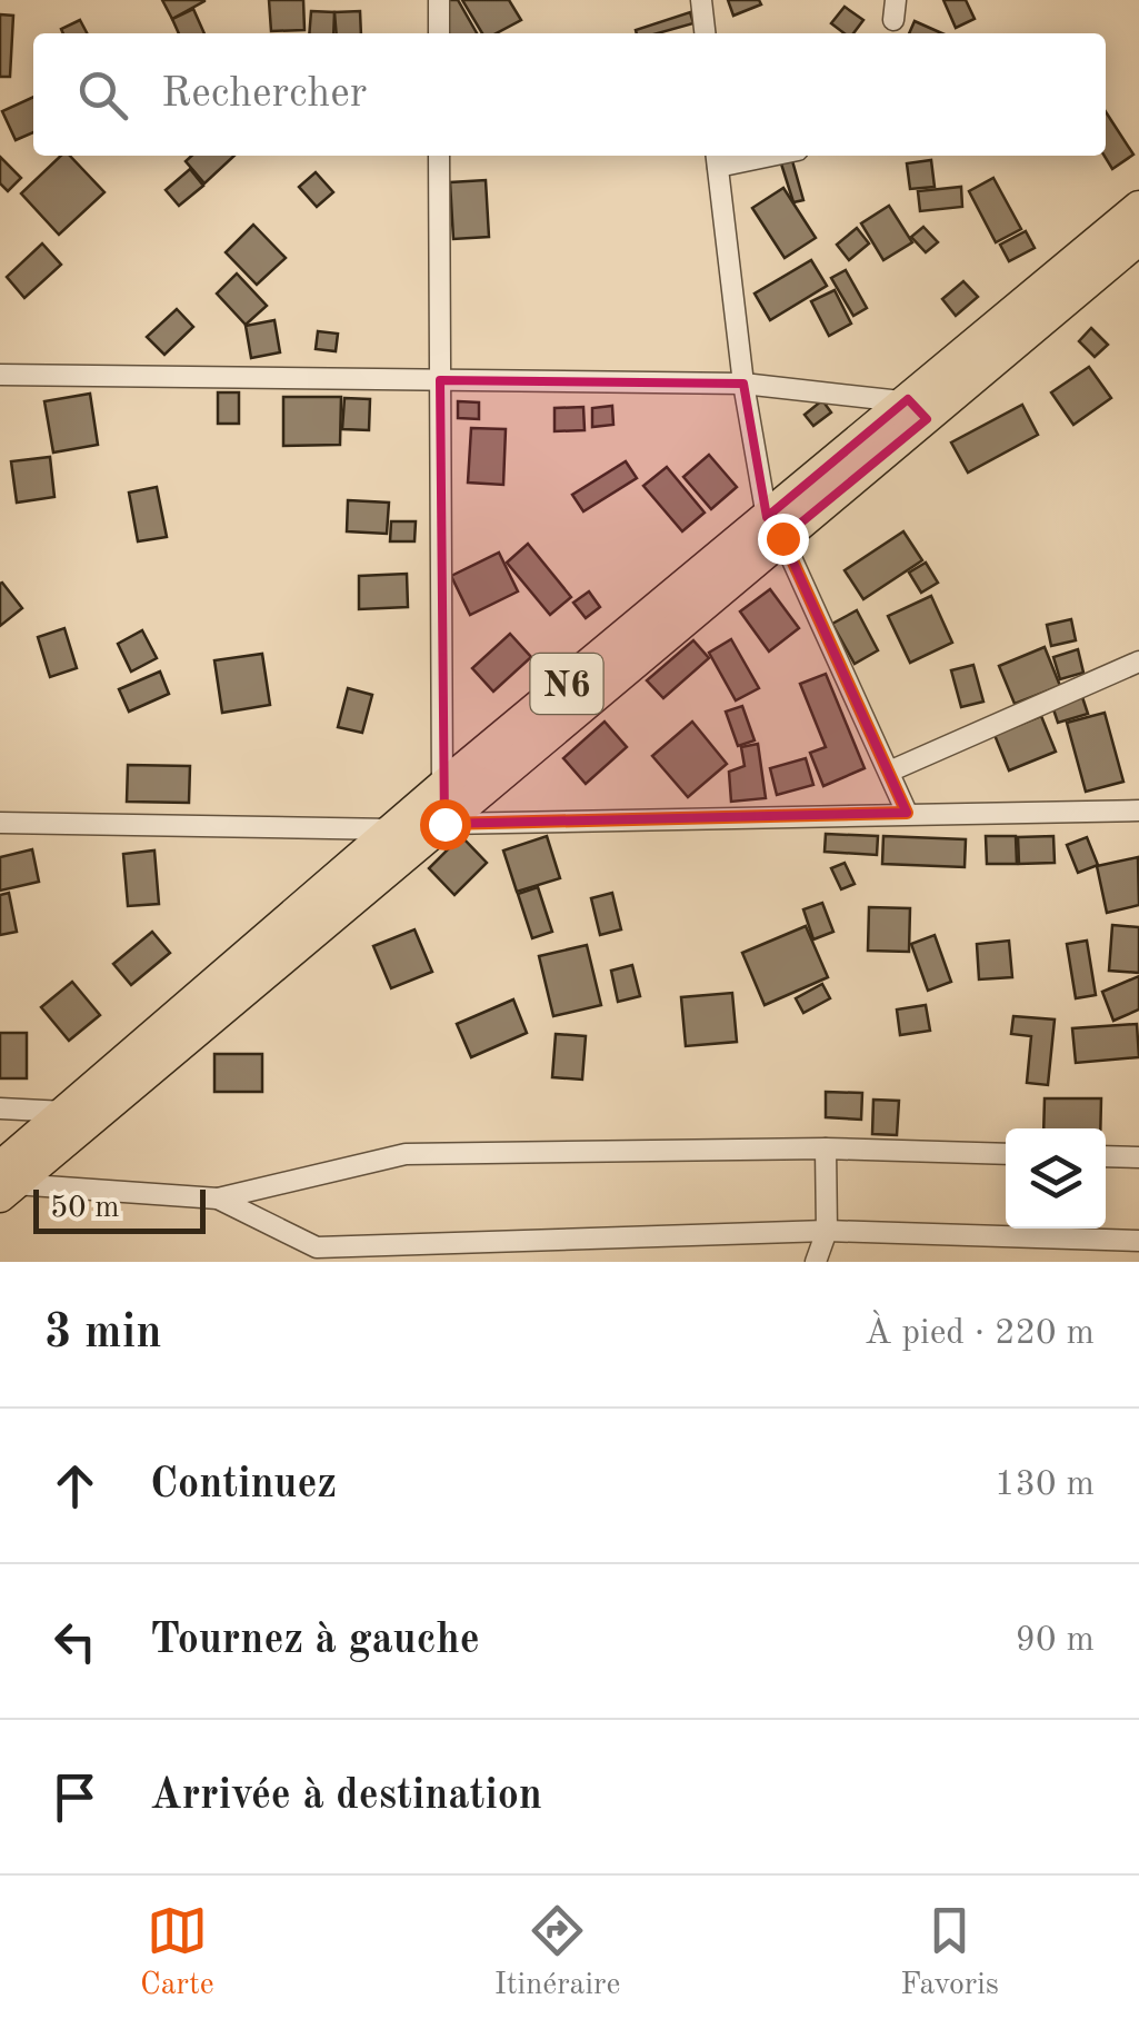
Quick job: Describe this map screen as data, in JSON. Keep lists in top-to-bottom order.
{
  "streets": {
    "highway": ["N6"]
  },
  "scale_bar": "50 m",
  "page": {
    "search": "Rechercher",
    "scale": "50 m",
    "heading": ["3 min", "À pied · 220 m"],
    "list": [
      ["Continuez", "130 m"],
      ["Tournez à gauche", "90 m"],
      "Arrivée à destination"
    ],
    "nav": ["Carte", "Itinéraire", "Favoris"]
  }
}
